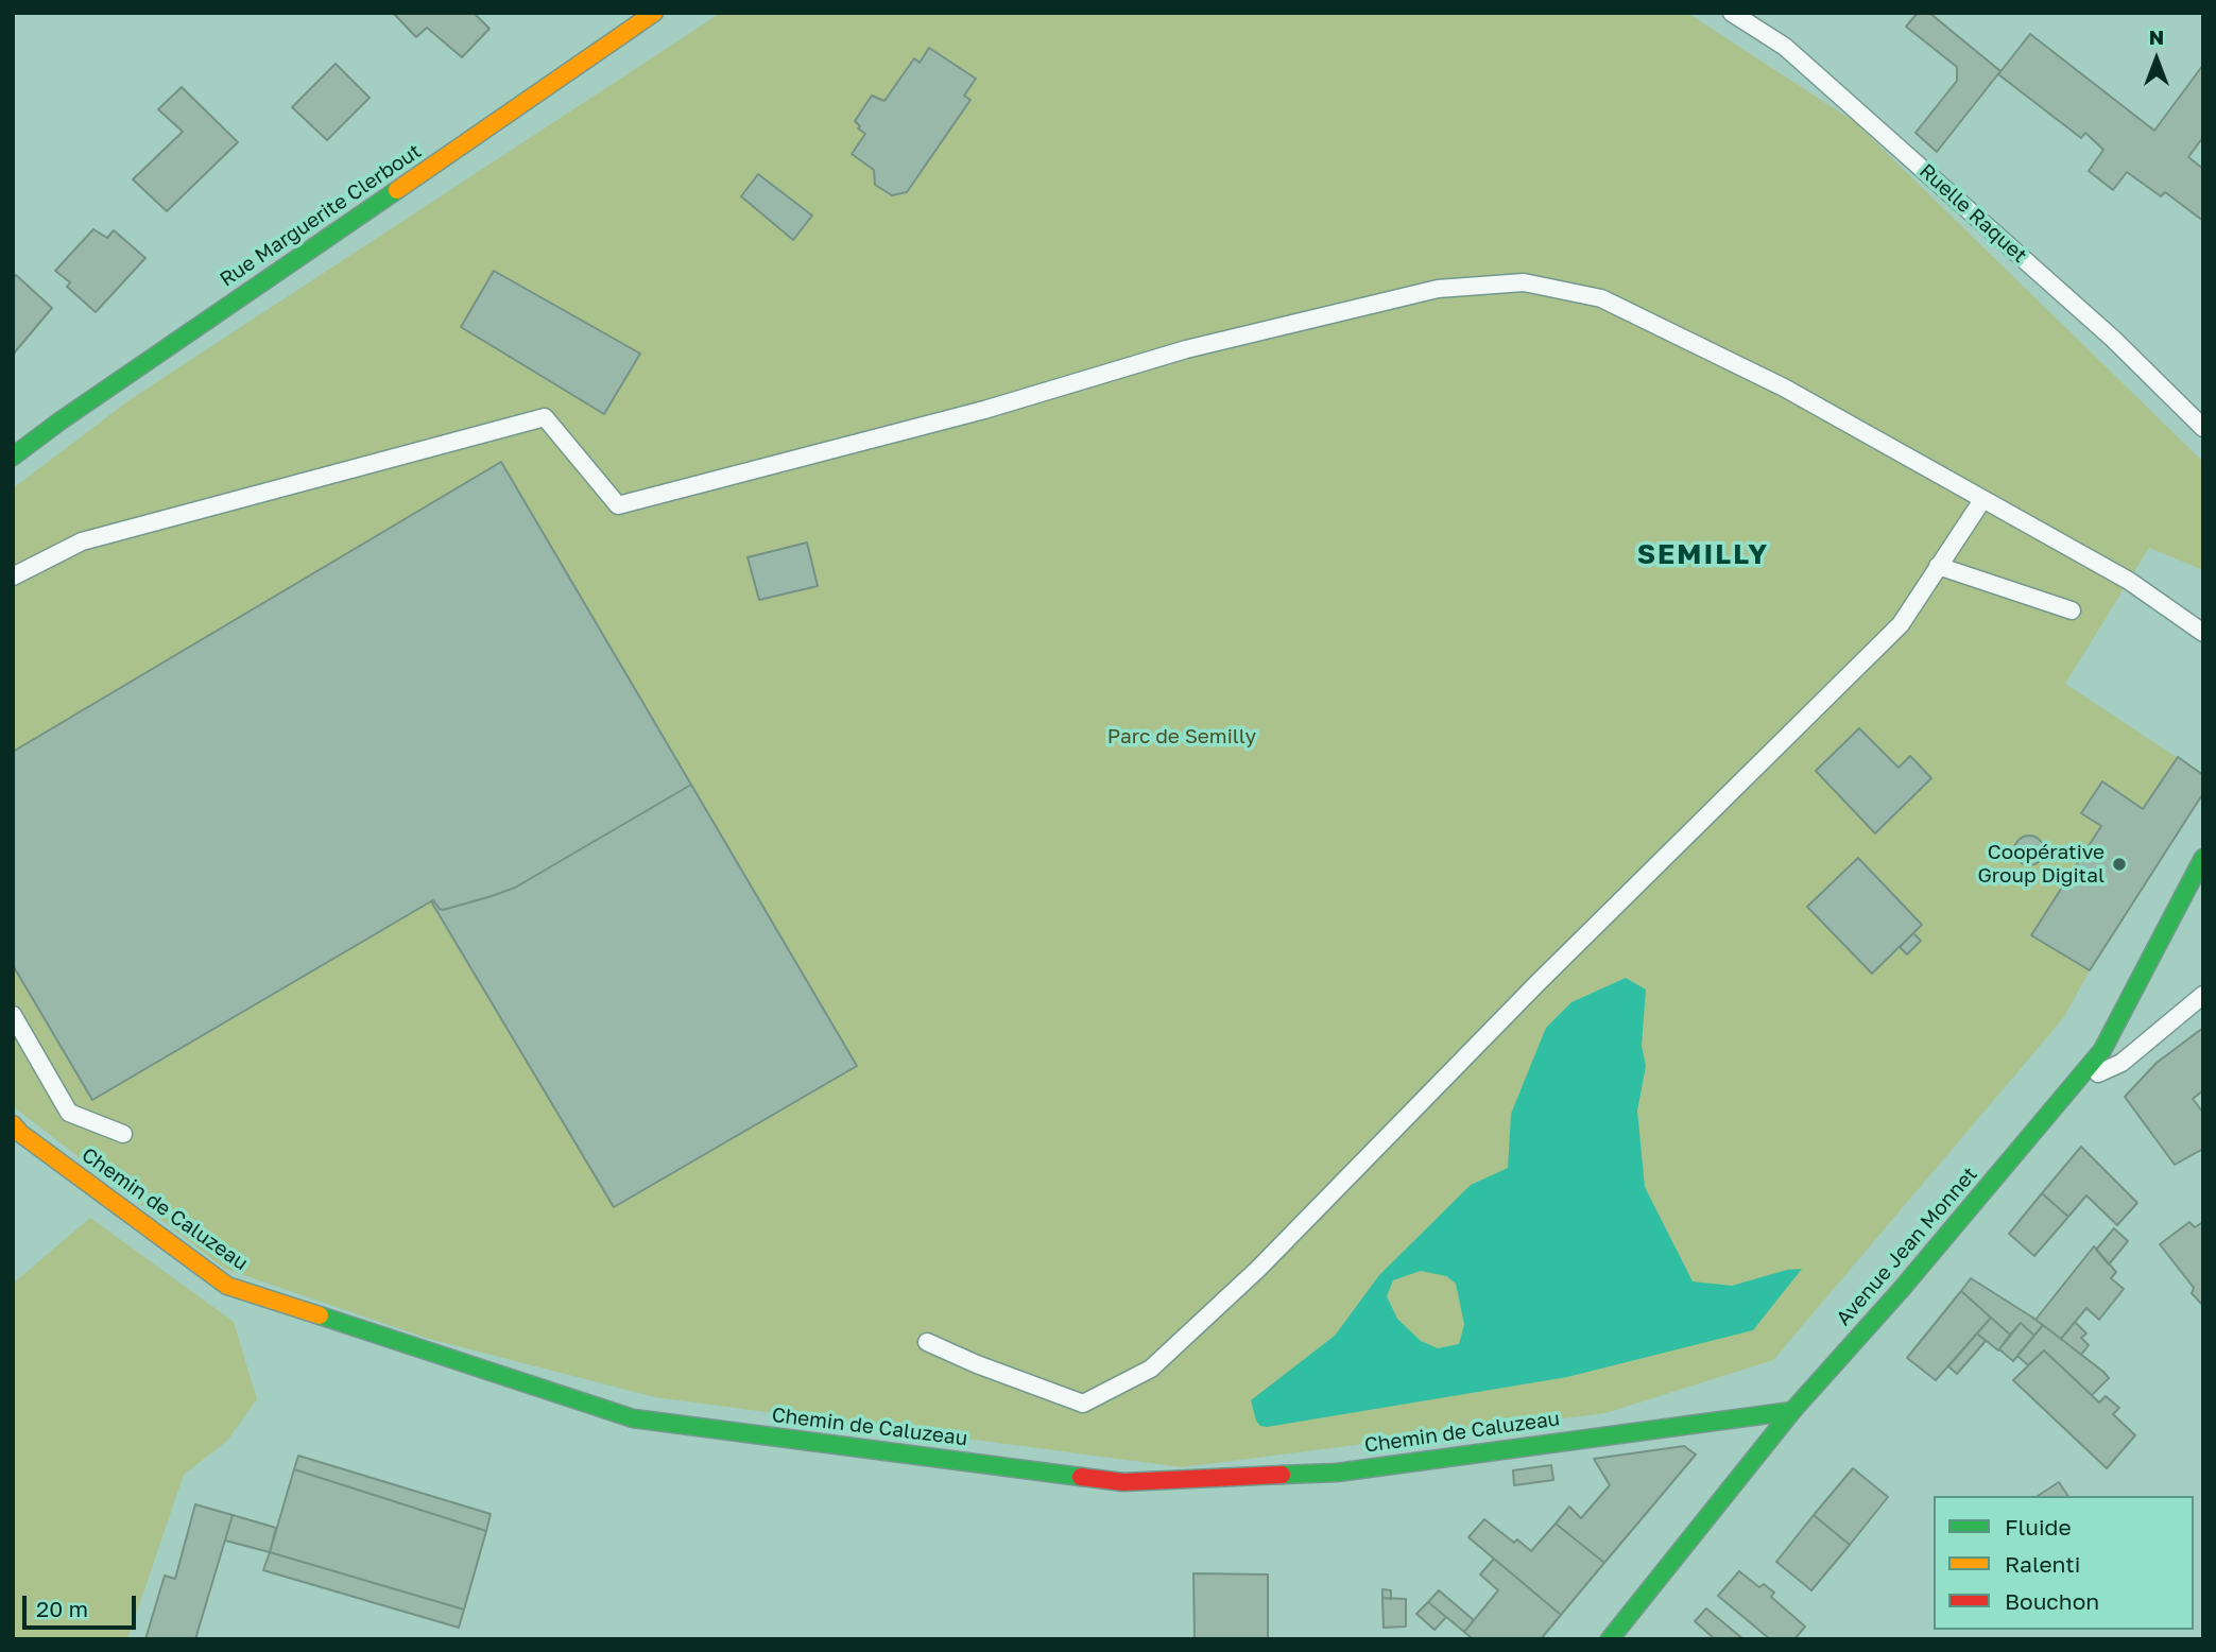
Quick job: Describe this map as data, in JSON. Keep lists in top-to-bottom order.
{
  "streets": {
    "street": ["Rue Marguerite Clerbout", "Chemin de Caluzeau", "Avenue Jean Monnet"],
    "lane": ["Ruelle Raquet"]
  },
  "crossings": [
    ["Chemin de Caluzeau", "Avenue Jean Monnet"]
  ],
  "districts": ["SEMILLY"],
  "parks": ["Parc de Semilly"],
  "places": ["Coopérative Group Digital"],
  "legend": ["Fluide", "Ralenti", "Bouchon"],
  "scale_bar": "20 m",
  "north": "top"
}
